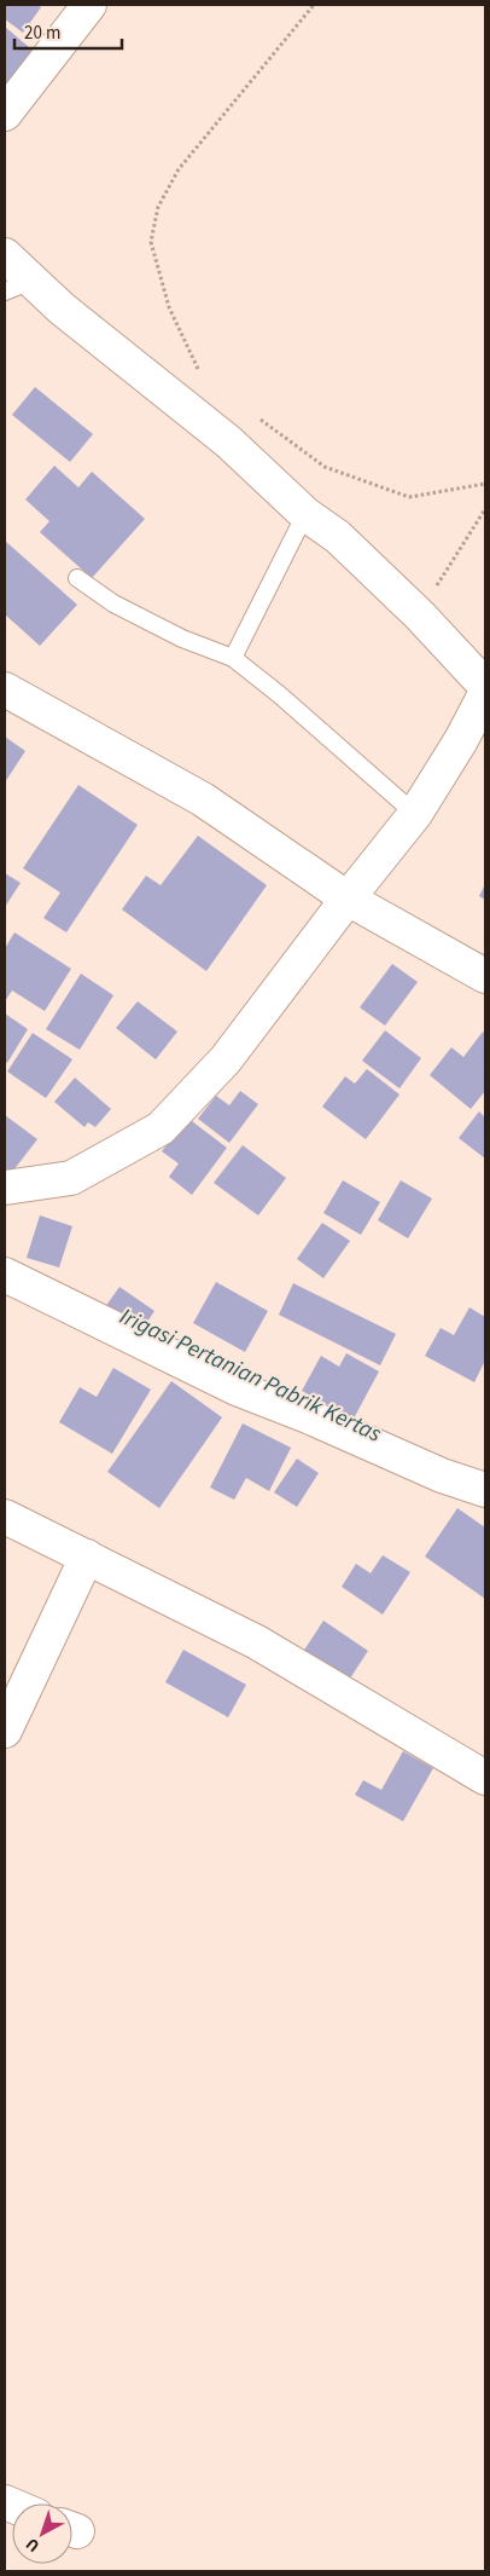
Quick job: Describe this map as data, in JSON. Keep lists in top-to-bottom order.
{
  "water": ["Irigasi Pertanian Pabrik Kertas"],
  "scale_bar": "20 m",
  "north": "bottom left"
}
